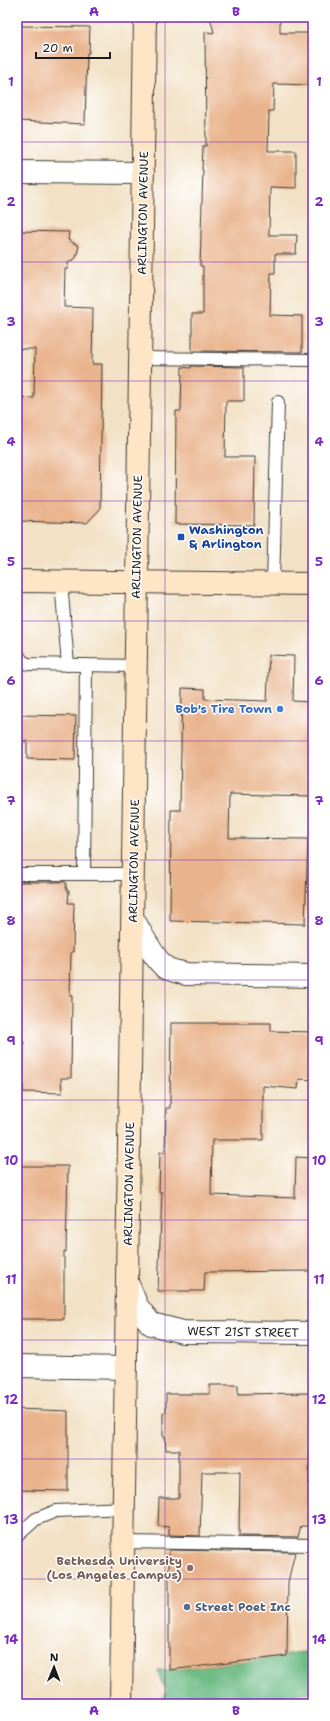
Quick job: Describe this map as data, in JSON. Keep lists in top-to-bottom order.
{
  "streets": {
    "main road": ["ARLINGTON AVENUE"],
    "street": ["WEST 21ST STREET"]
  },
  "crossings": [
    ["ARLINGTON AVENUE", "WEST 21ST STREET"]
  ],
  "places": {
    "transit": ["Washington & Arlington"],
    "other": ["Bob's Tire Town", "Bethesda University (Los Angeles Campus)", "Street Poet Inc"]
  },
  "scale_bar": "20 m",
  "north": "top",
  "grid": {
    "columns": ["A", "B"],
    "rows": [
      "1",
      "2",
      "3",
      "4",
      "5",
      "6",
      "7",
      "8",
      "9",
      "10",
      "11",
      "12",
      "13",
      "14"
    ]
  }
}
